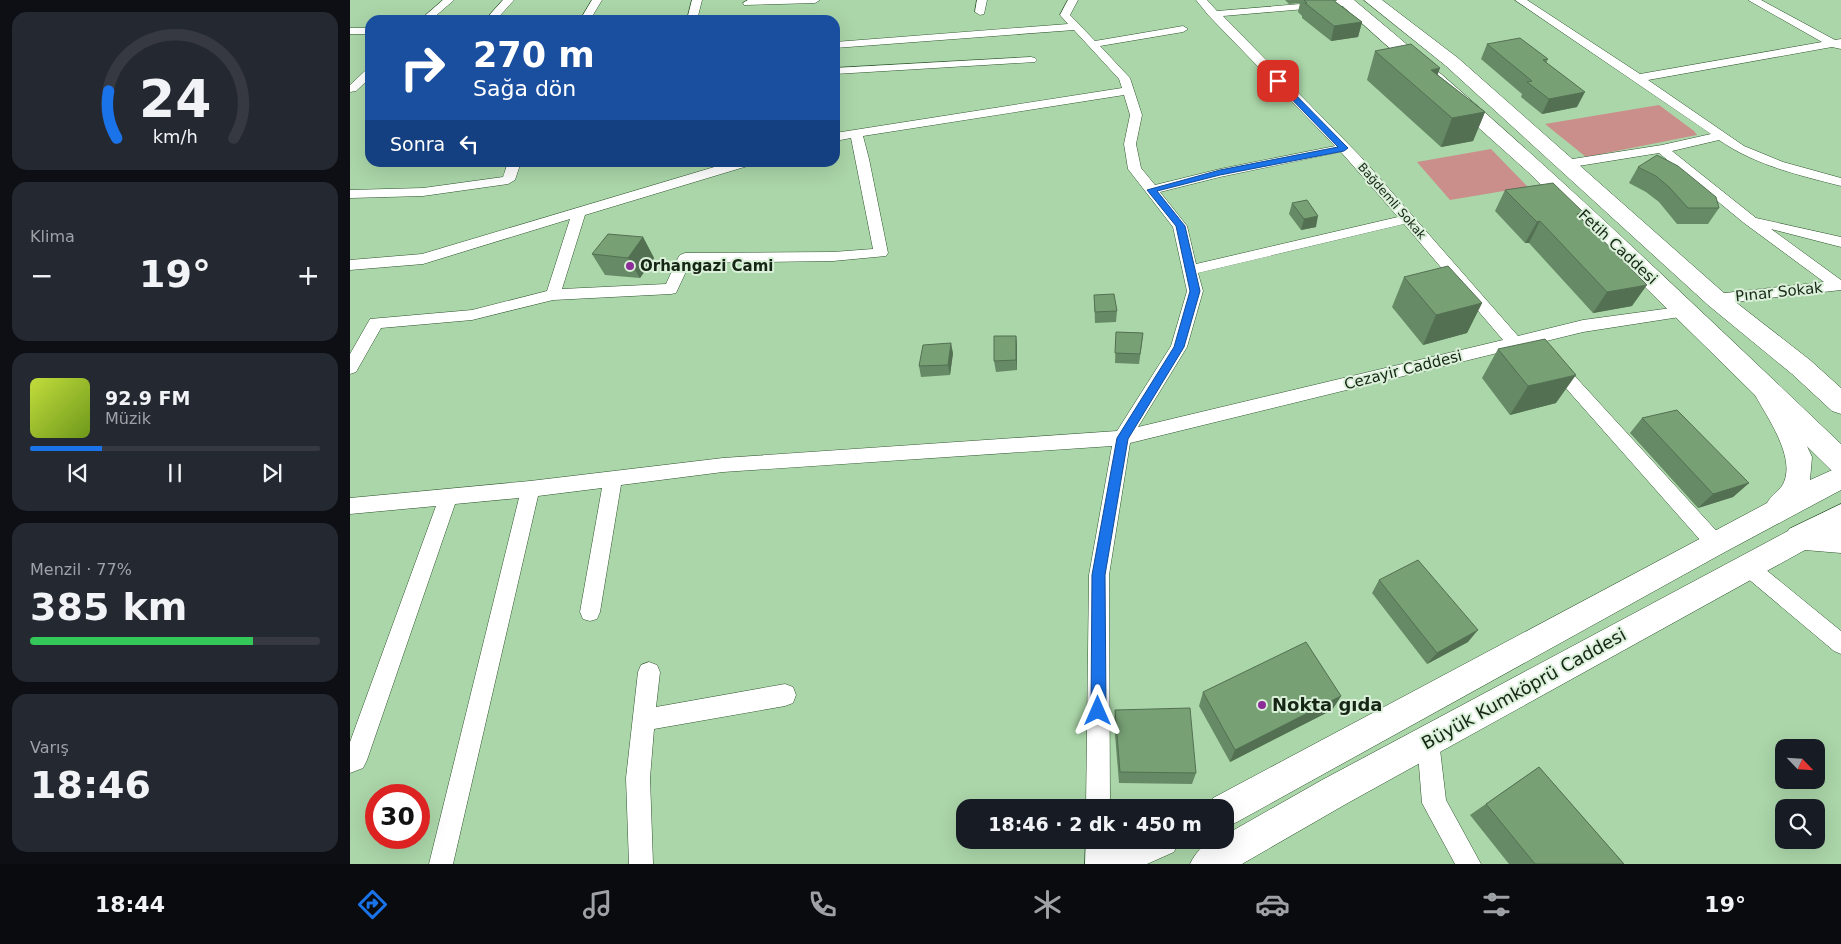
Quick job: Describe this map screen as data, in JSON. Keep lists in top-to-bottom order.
{
  "streets": {
    "main road": ["Fetih Caddesi", "Büyük Kumköprü Caddesi"],
    "street": ["Bağdemli Sokak", "Pınar Sokak", "Cezayir Caddesi"]
  },
  "crossings": [
    ["Bağdemli Sokak", "Cezayir Caddesi"],
    ["Fetih Caddesi", "Pınar Sokak"],
    ["Fetih Caddesi", "Cezayir Caddesi"]
  ],
  "places": ["Orhangazi Cami", "Nokta gıda"],
  "north": "bottom right",
  "page": {
    "turn": ["270 m", "Sağa dön"],
    "then": "Sonra",
    "tile": [
      "Klima",
      ["Menzil · 77%", "385 km"],
      ["Varış", "18:46"]
    ],
    "heat": ["−", "19°", "+"],
    "song": ["92.9 FM", "Müzik"],
    "limit": "30",
    "trip": "18:46 · 2 dk · 450 m",
    "tabs": ["18:44", "19°"],
    "gauge": ["24", "km/h"]
  }
}
